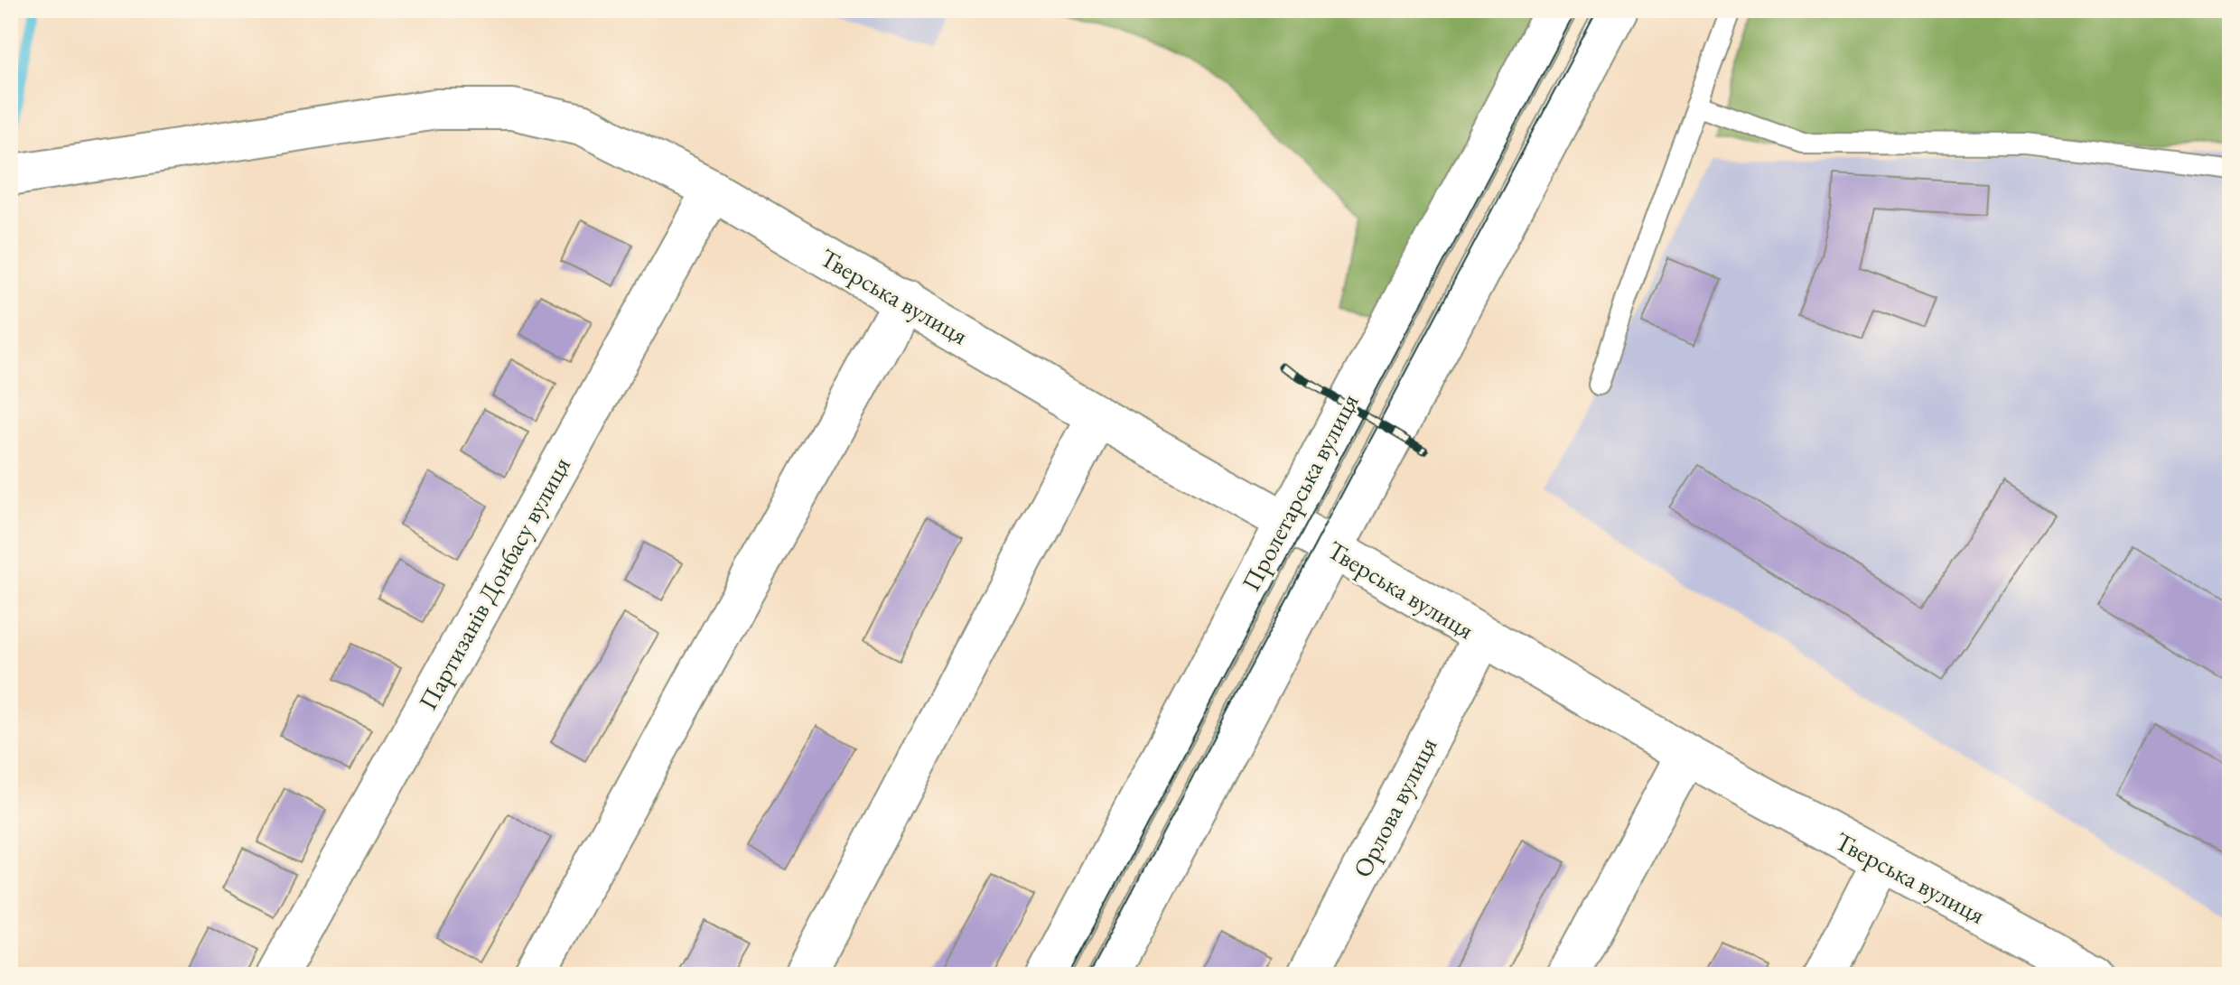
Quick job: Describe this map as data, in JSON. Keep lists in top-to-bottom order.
{
  "streets": {
    "street": [
      "Тверська вулиця",
      "Пролетарська вулиця",
      "Партизанів Донбасу вулиця",
      "Орлова вулиця"
    ]
  },
  "crossings": [
    ["Тверська вулиця", "Пролетарська вулиця"],
    ["Тверська вулиця", "Партизанів Донбасу вулиця"],
    ["Тверська вулиця", "Орлова вулиця"]
  ]
}
